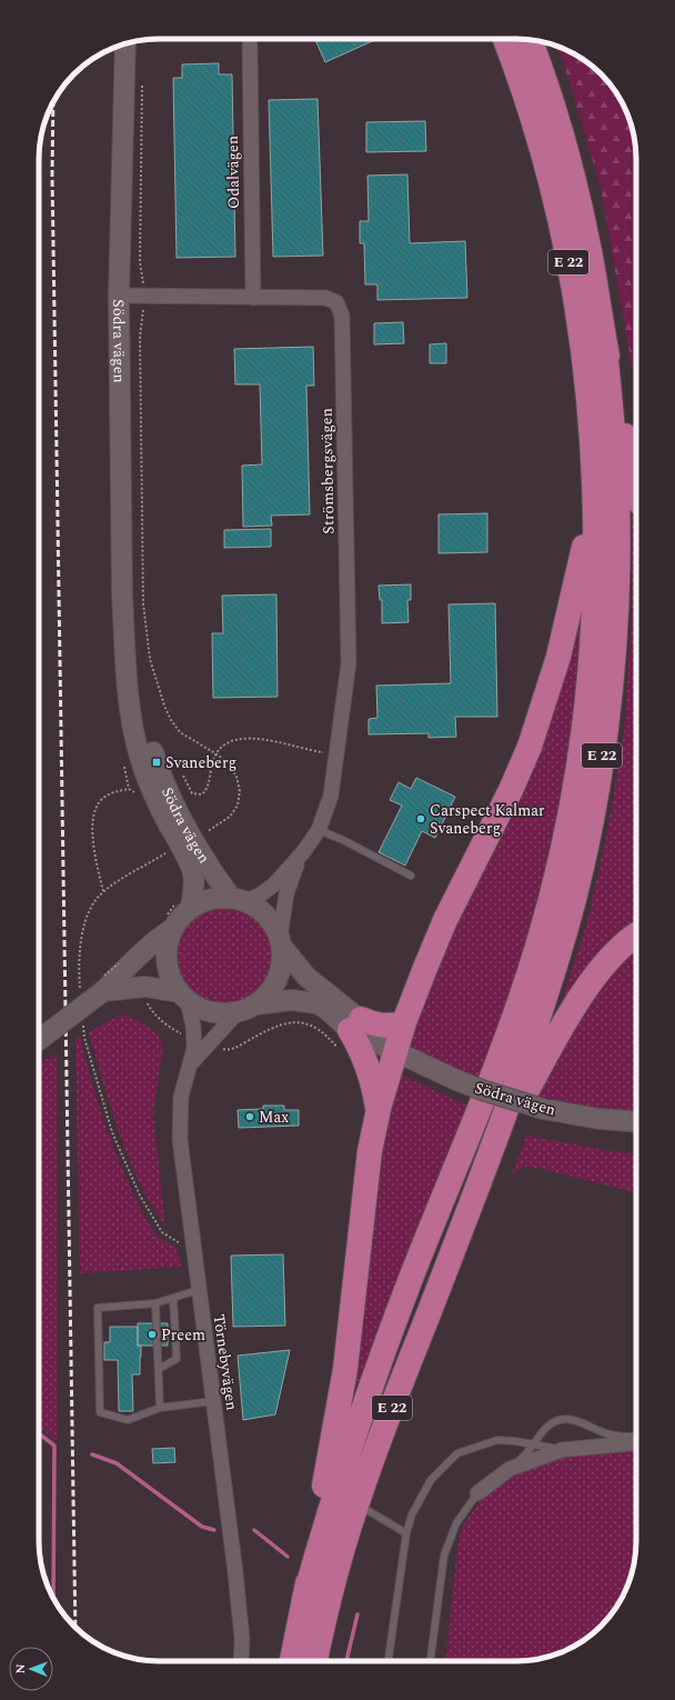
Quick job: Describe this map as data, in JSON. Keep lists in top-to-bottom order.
{
  "streets": {
    "highway": ["E 22"],
    "main road": ["Södra vägen"],
    "street": ["Odalvägen", "Strömsbergsvägen", "Törnebyvägen"]
  },
  "crossings": [
    ["Odalvägen", "Strömsbergsvägen"],
    ["Södra vägen", "Strömsbergsvägen"],
    ["Södra vägen", "Törnebyvägen"],
    ["Strömsbergsvägen", "Törnebyvägen"]
  ],
  "places": {
    "transit": ["Svaneberg"],
    "other": ["Carspect Kalmar Svaneberg", "Max", "Preem"]
  },
  "north": "left"
}
